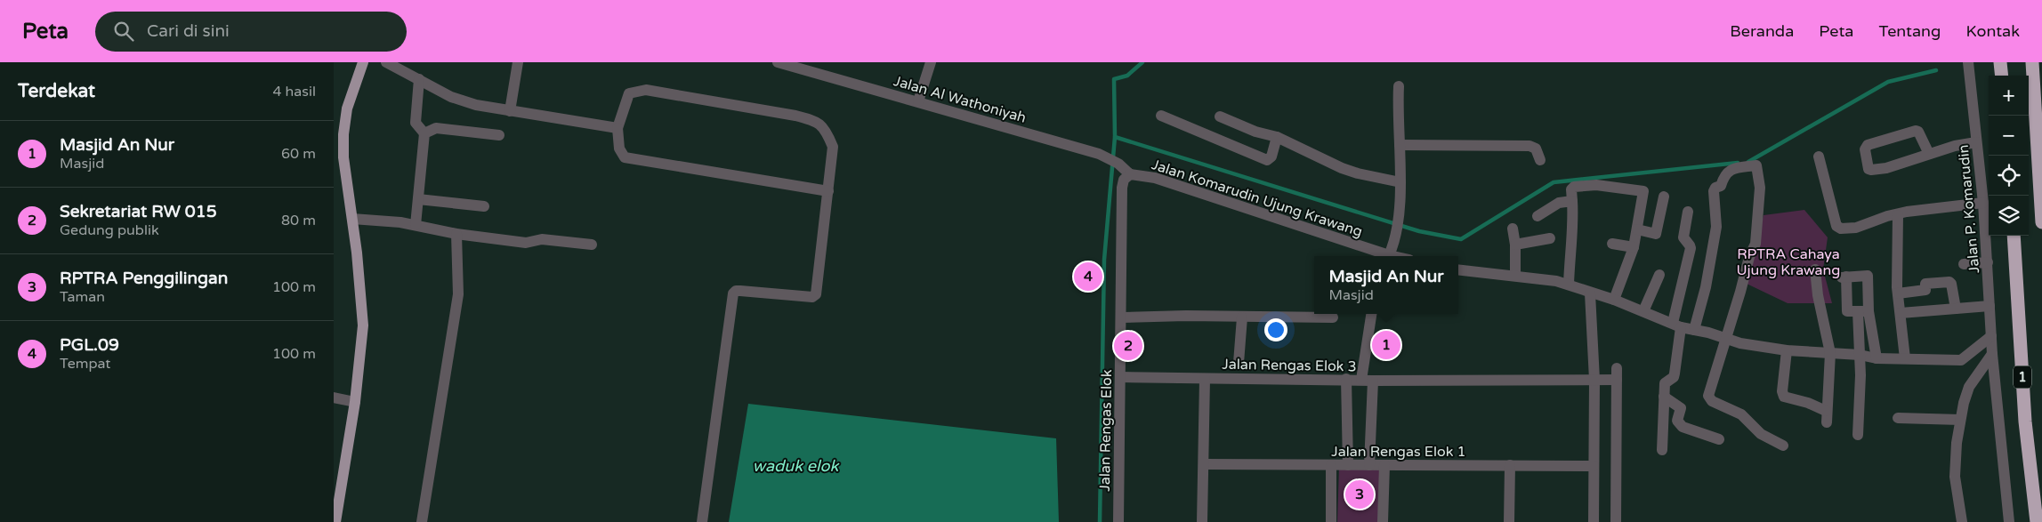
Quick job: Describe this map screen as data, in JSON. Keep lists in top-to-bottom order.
{
  "streets": {
    "highway": ["1"],
    "street": [
      "Jalan Al Wathoniyah",
      "Jalan Komarudin Ujung Krawang",
      "Jalan P. Komarudin",
      "Jalan Rengas Elok 3",
      "Jalan Rengas Elok",
      "Jalan Rengas Elok 1"
    ]
  },
  "crossings": [
    ["Jalan Al Wathoniyah", "Jalan Komarudin Ujung Krawang"],
    ["Jalan Komarudin Ujung Krawang", "Jalan Rengas Elok"],
    ["Jalan Rengas Elok 3", "Jalan Rengas Elok"]
  ],
  "water": ["waduk elok"],
  "parks": ["RPTRA Cahaya Ujung Krawang"],
  "page": {
    "header": "Peta",
    "search": "Cari di sini",
    "nav": [
      "Beranda",
      "Peta",
      "Tentang",
      "Kontak"
    ],
    "heading": ["Terdekat", "4 hasil"],
    "map_buttons": ["+", "−"],
    "list": [
      {
        "mark": "1",
        "name": "Masjid An Nur",
        "note": "Masjid",
        "value": "60 m"
      },
      {
        "mark": "2",
        "name": "Sekretariat RW 015",
        "note": "Gedung publik",
        "value": "80 m"
      },
      {
        "mark": "3",
        "name": "RPTRA Penggilingan",
        "note": "Taman",
        "value": "100 m"
      },
      {
        "mark": "4",
        "name": "PGL.09",
        "note": "Tempat",
        "value": "100 m"
      }
    ],
    "popup": ["Masjid An Nur", "Masjid"],
    "pins": [
      "4",
      "1",
      "2",
      "3"
    ]
  }
}
